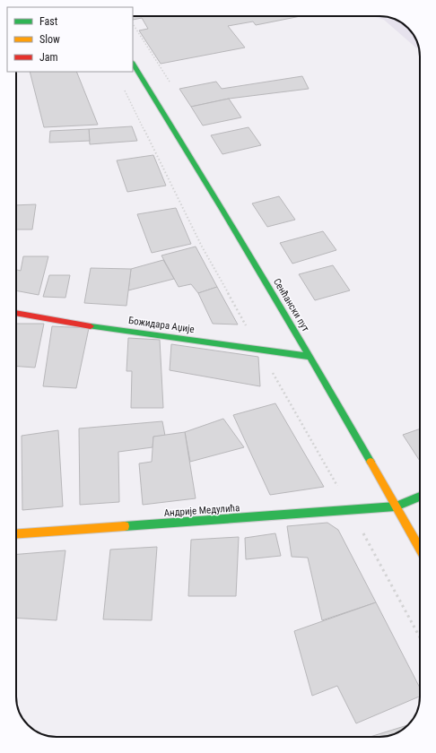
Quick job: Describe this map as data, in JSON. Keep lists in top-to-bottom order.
{
  "streets": {
    "main road": ["Сенћански пут", "Божидара Аџије", "Андрије Медулића"]
  },
  "crossings": [
    ["Сенћански пут", "Божидара Аџије"],
    ["Сенћански пут", "Андрије Медулића"]
  ],
  "legend": ["Fast", "Slow", "Jam"]
}
